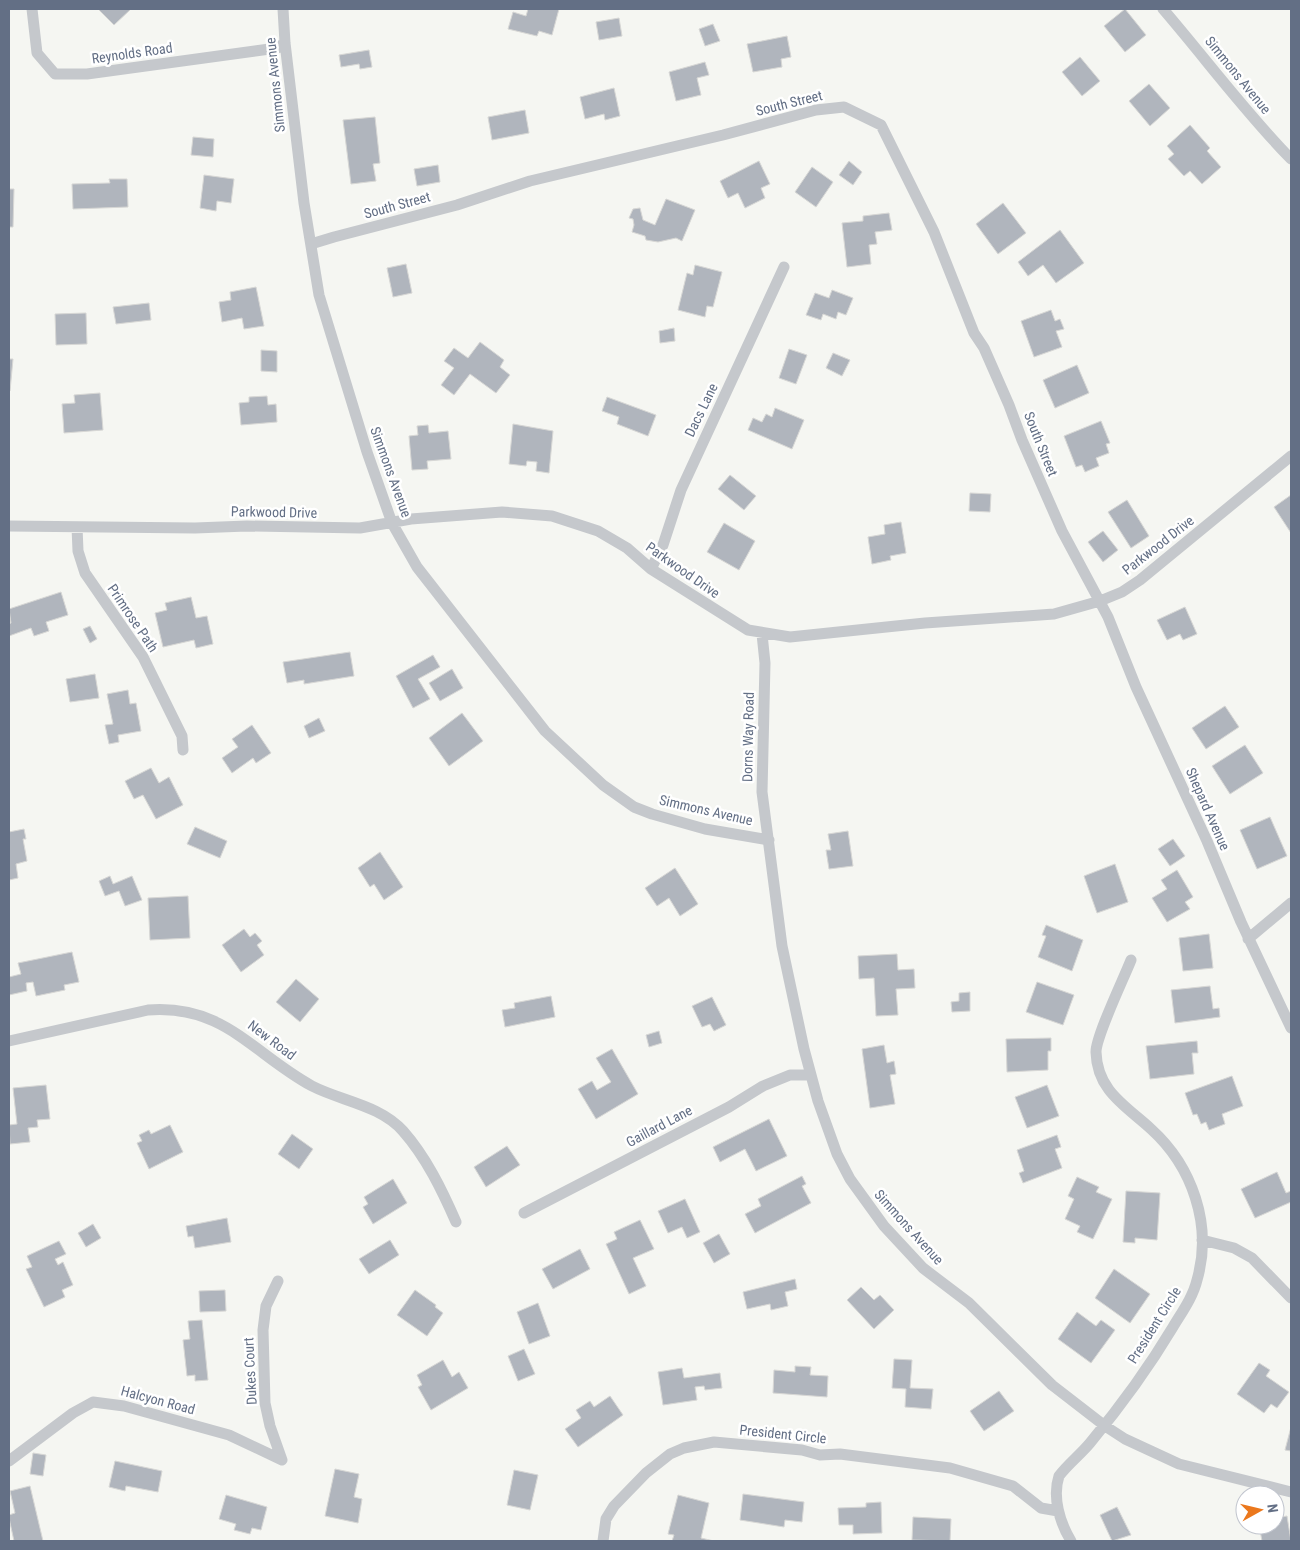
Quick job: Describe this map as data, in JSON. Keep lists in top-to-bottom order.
{
  "streets": {
    "street": [
      "Reynolds Road",
      "Simmons Avenue",
      "South Street",
      "Dacs Lane",
      "Parkwood Drive",
      "Primrose Path",
      "Dorns Way Road",
      "Shepard Avenue",
      "New Road",
      "Gaillard Lane",
      "President Circle",
      "Dukes Court",
      "Halcyon Road"
    ]
  },
  "crossings": [
    ["Reynolds Road", "Simmons Avenue"],
    ["Simmons Avenue", "South Street"],
    ["Simmons Avenue", "Parkwood Drive"],
    ["Simmons Avenue", "Dorns Way Road"],
    ["Simmons Avenue", "Gaillard Lane"],
    ["Simmons Avenue", "President Circle"],
    ["South Street", "Parkwood Drive"],
    ["South Street", "Shepard Avenue"],
    ["Dacs Lane", "Parkwood Drive"],
    ["Parkwood Drive", "Primrose Path"],
    ["Parkwood Drive", "Dorns Way Road"],
    ["Parkwood Drive", "Shepard Avenue"],
    ["Dukes Court", "Halcyon Road"]
  ],
  "north": "right"
}
